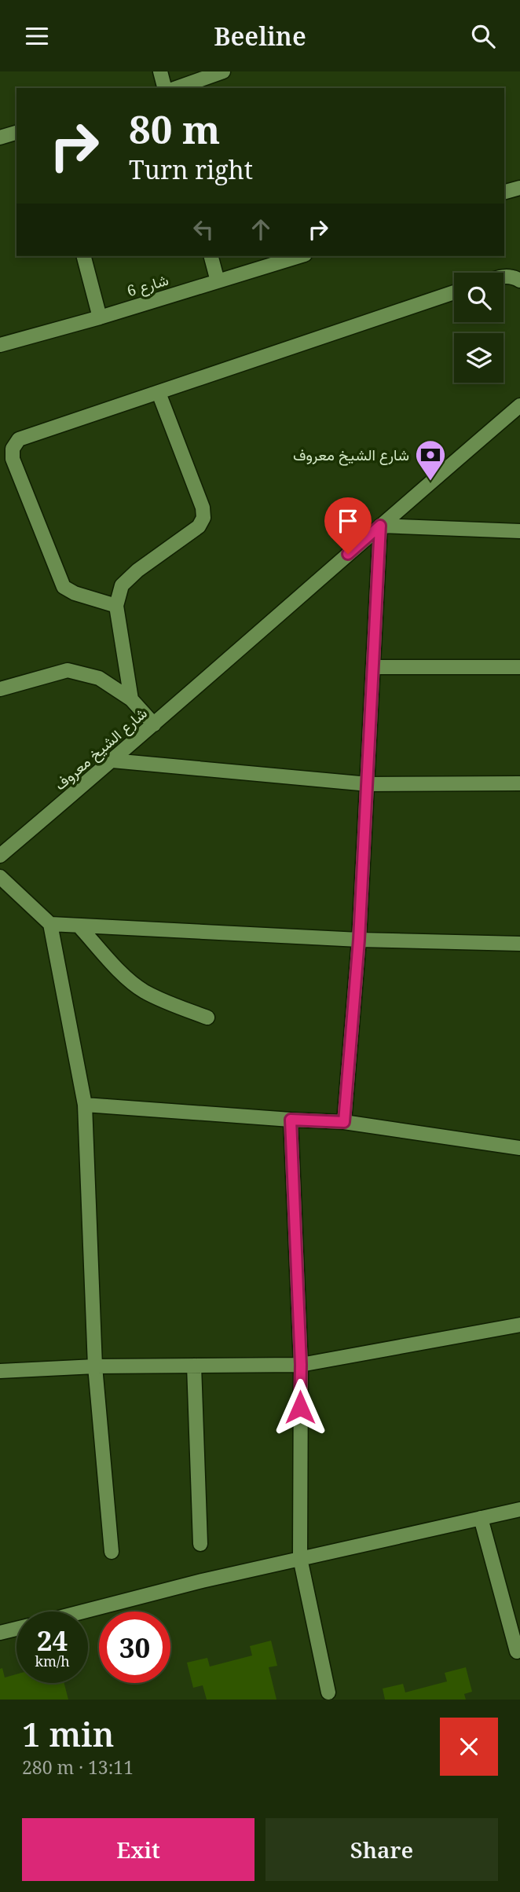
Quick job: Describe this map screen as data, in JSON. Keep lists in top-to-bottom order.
{
  "streets": {
    "street": ["شارع 6", "شارع الشيخ معروف"]
  },
  "places": {
    "bank": ["شارع الشيخ معروف"]
  },
  "page": {
    "header": "Beeline",
    "turn": ["80 m", "Turn right"],
    "speed": "24 km/h",
    "limit": "30",
    "heading": ["1 min", "280 m · 13:11"],
    "buttons": ["Exit", "Share"]
  }
}
